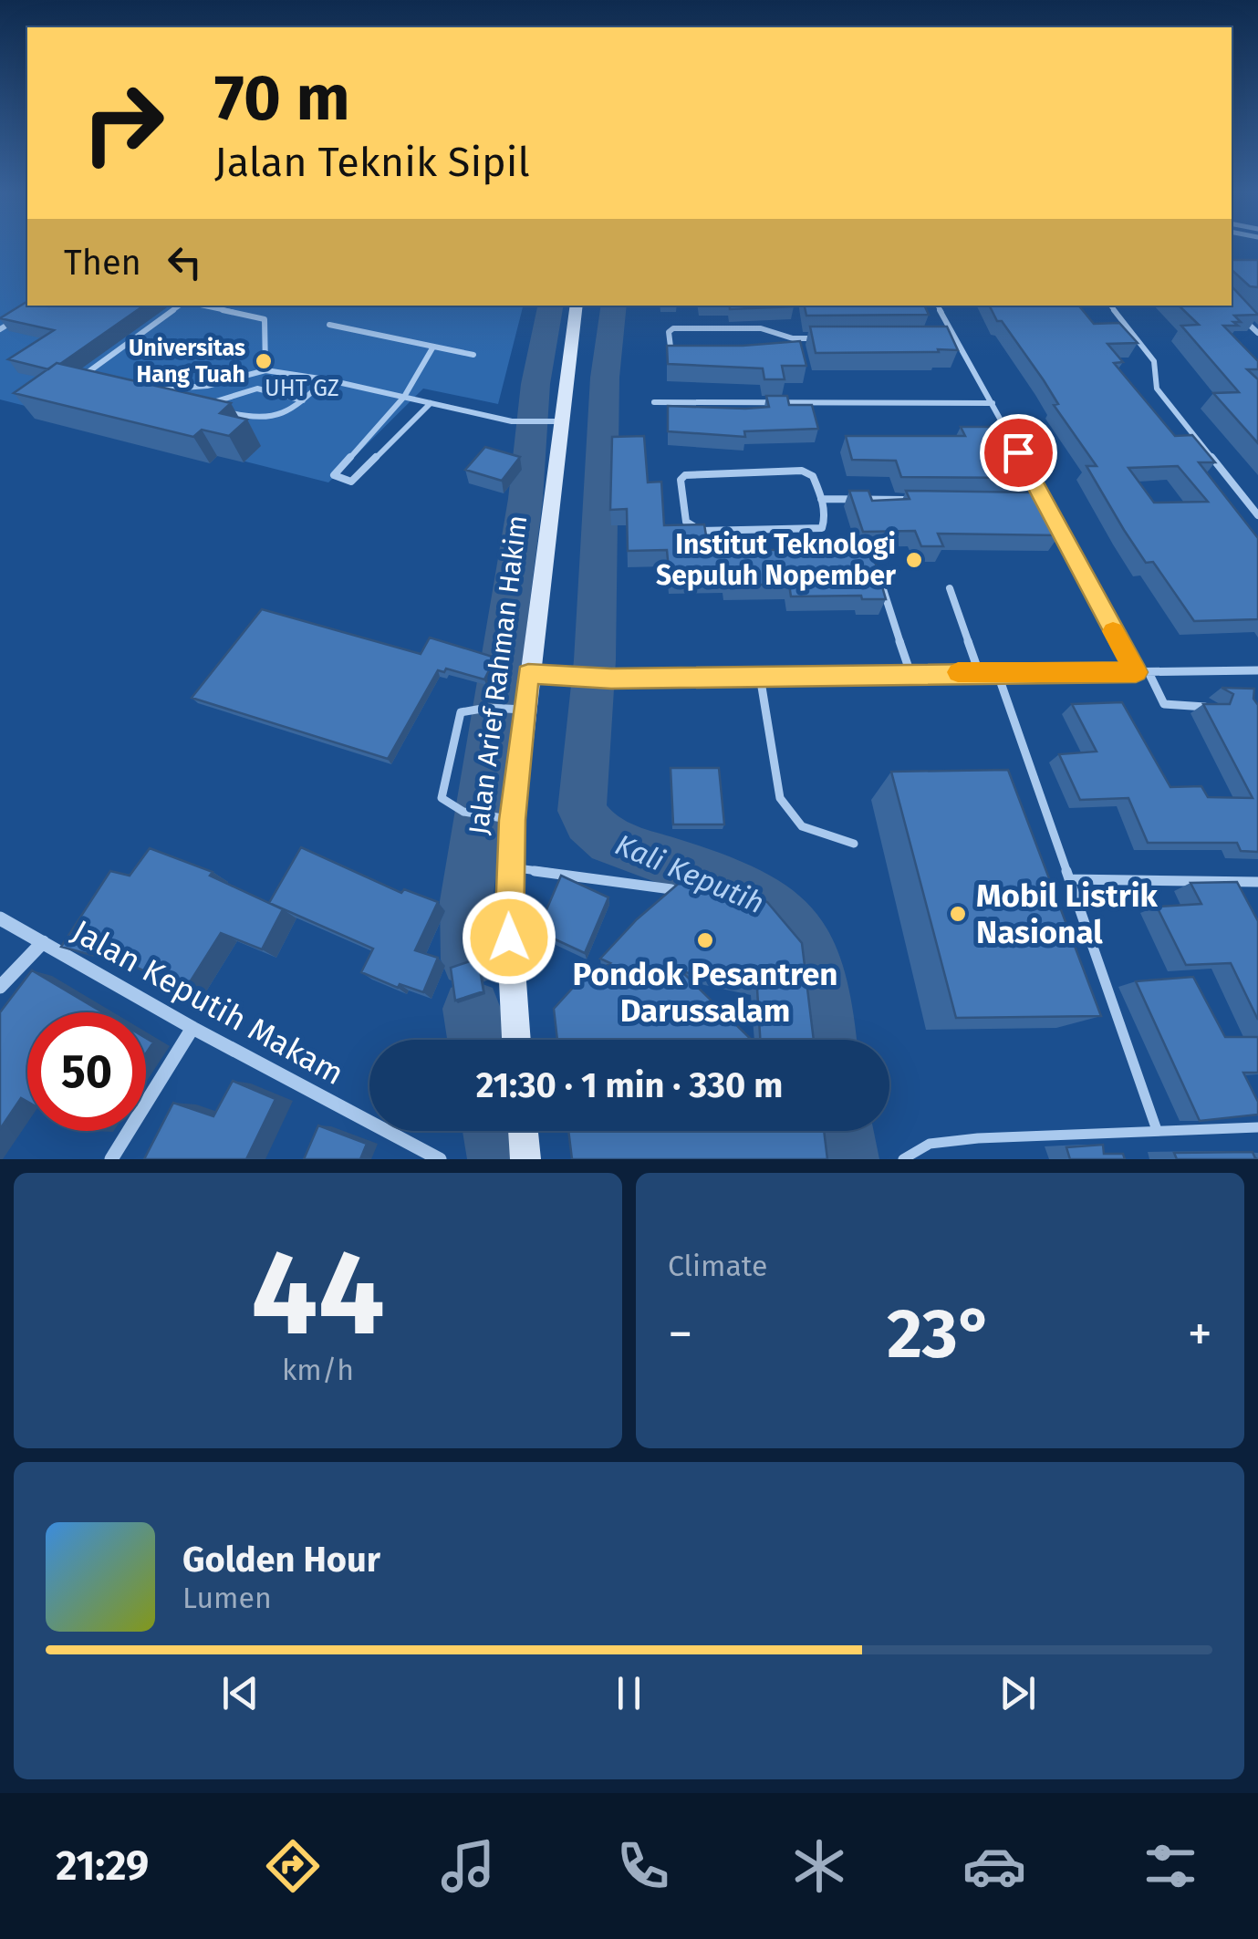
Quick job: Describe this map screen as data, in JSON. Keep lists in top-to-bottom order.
{
  "streets": {
    "main road": ["Jalan Arief Rahman Hakim"],
    "street": ["Jalan Keputih Makam"]
  },
  "water": ["Kali Keputih"],
  "parks": ["UHT GZ"],
  "places": [
    "Universitas Hang Tuah",
    "Institut Teknologi Sepuluh Nopember",
    "Mobil Listrik Nasional",
    "Pondok Pesantren Darussalam"
  ],
  "page": {
    "turn": ["70 m", "Jalan Teknik Sipil"],
    "then": "Then",
    "limit": "50",
    "trip": "21:30 · 1 min · 330 m",
    "tile": [
      ["44", "km/h"],
      "Climate"
    ],
    "heat": ["−", "23°", "+"],
    "song": ["Golden Hour", "Lumen"],
    "tabs": "21:29"
  }
}
